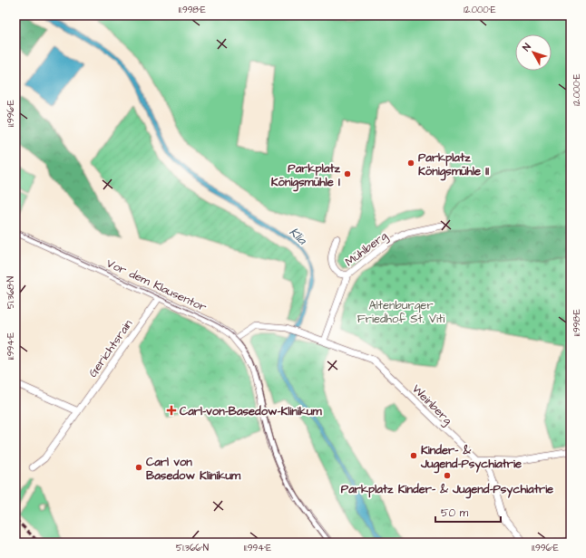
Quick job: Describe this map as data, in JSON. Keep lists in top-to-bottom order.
{
  "streets": {
    "street": [
      "Mühlberg",
      "Vor dem Klausentor",
      "Gerichtsrain",
      "Weinberg"
    ]
  },
  "crossings": [
    ["Mühlberg", "Weinberg"],
    ["Vor dem Klausentor", "Gerichtsrain"],
    ["Vor dem Klausentor", "Weinberg"]
  ],
  "water": ["Klia"],
  "parks": ["Altenburger Friedhof St. Viti"],
  "places": {
    "other": [
      "Parkplatz Königsmühle II",
      "Parkplatz Königsmühle I",
      "Kinder- & Jugend-Psychiatrie",
      "Carl von Basedow Klinikum",
      "Parkplatz Kinder- & Jugend-Psychiatrie"
    ],
    "health": ["Carl-von-Basedow-Klinikum"]
  },
  "scale_bar": "50 m",
  "north": "top left",
  "coordinates": [
    "11.998°E",
    "12.000°E",
    "11.996°E",
    "51.368°N",
    "11.994°E",
    "51.366°N"
  ]
}
